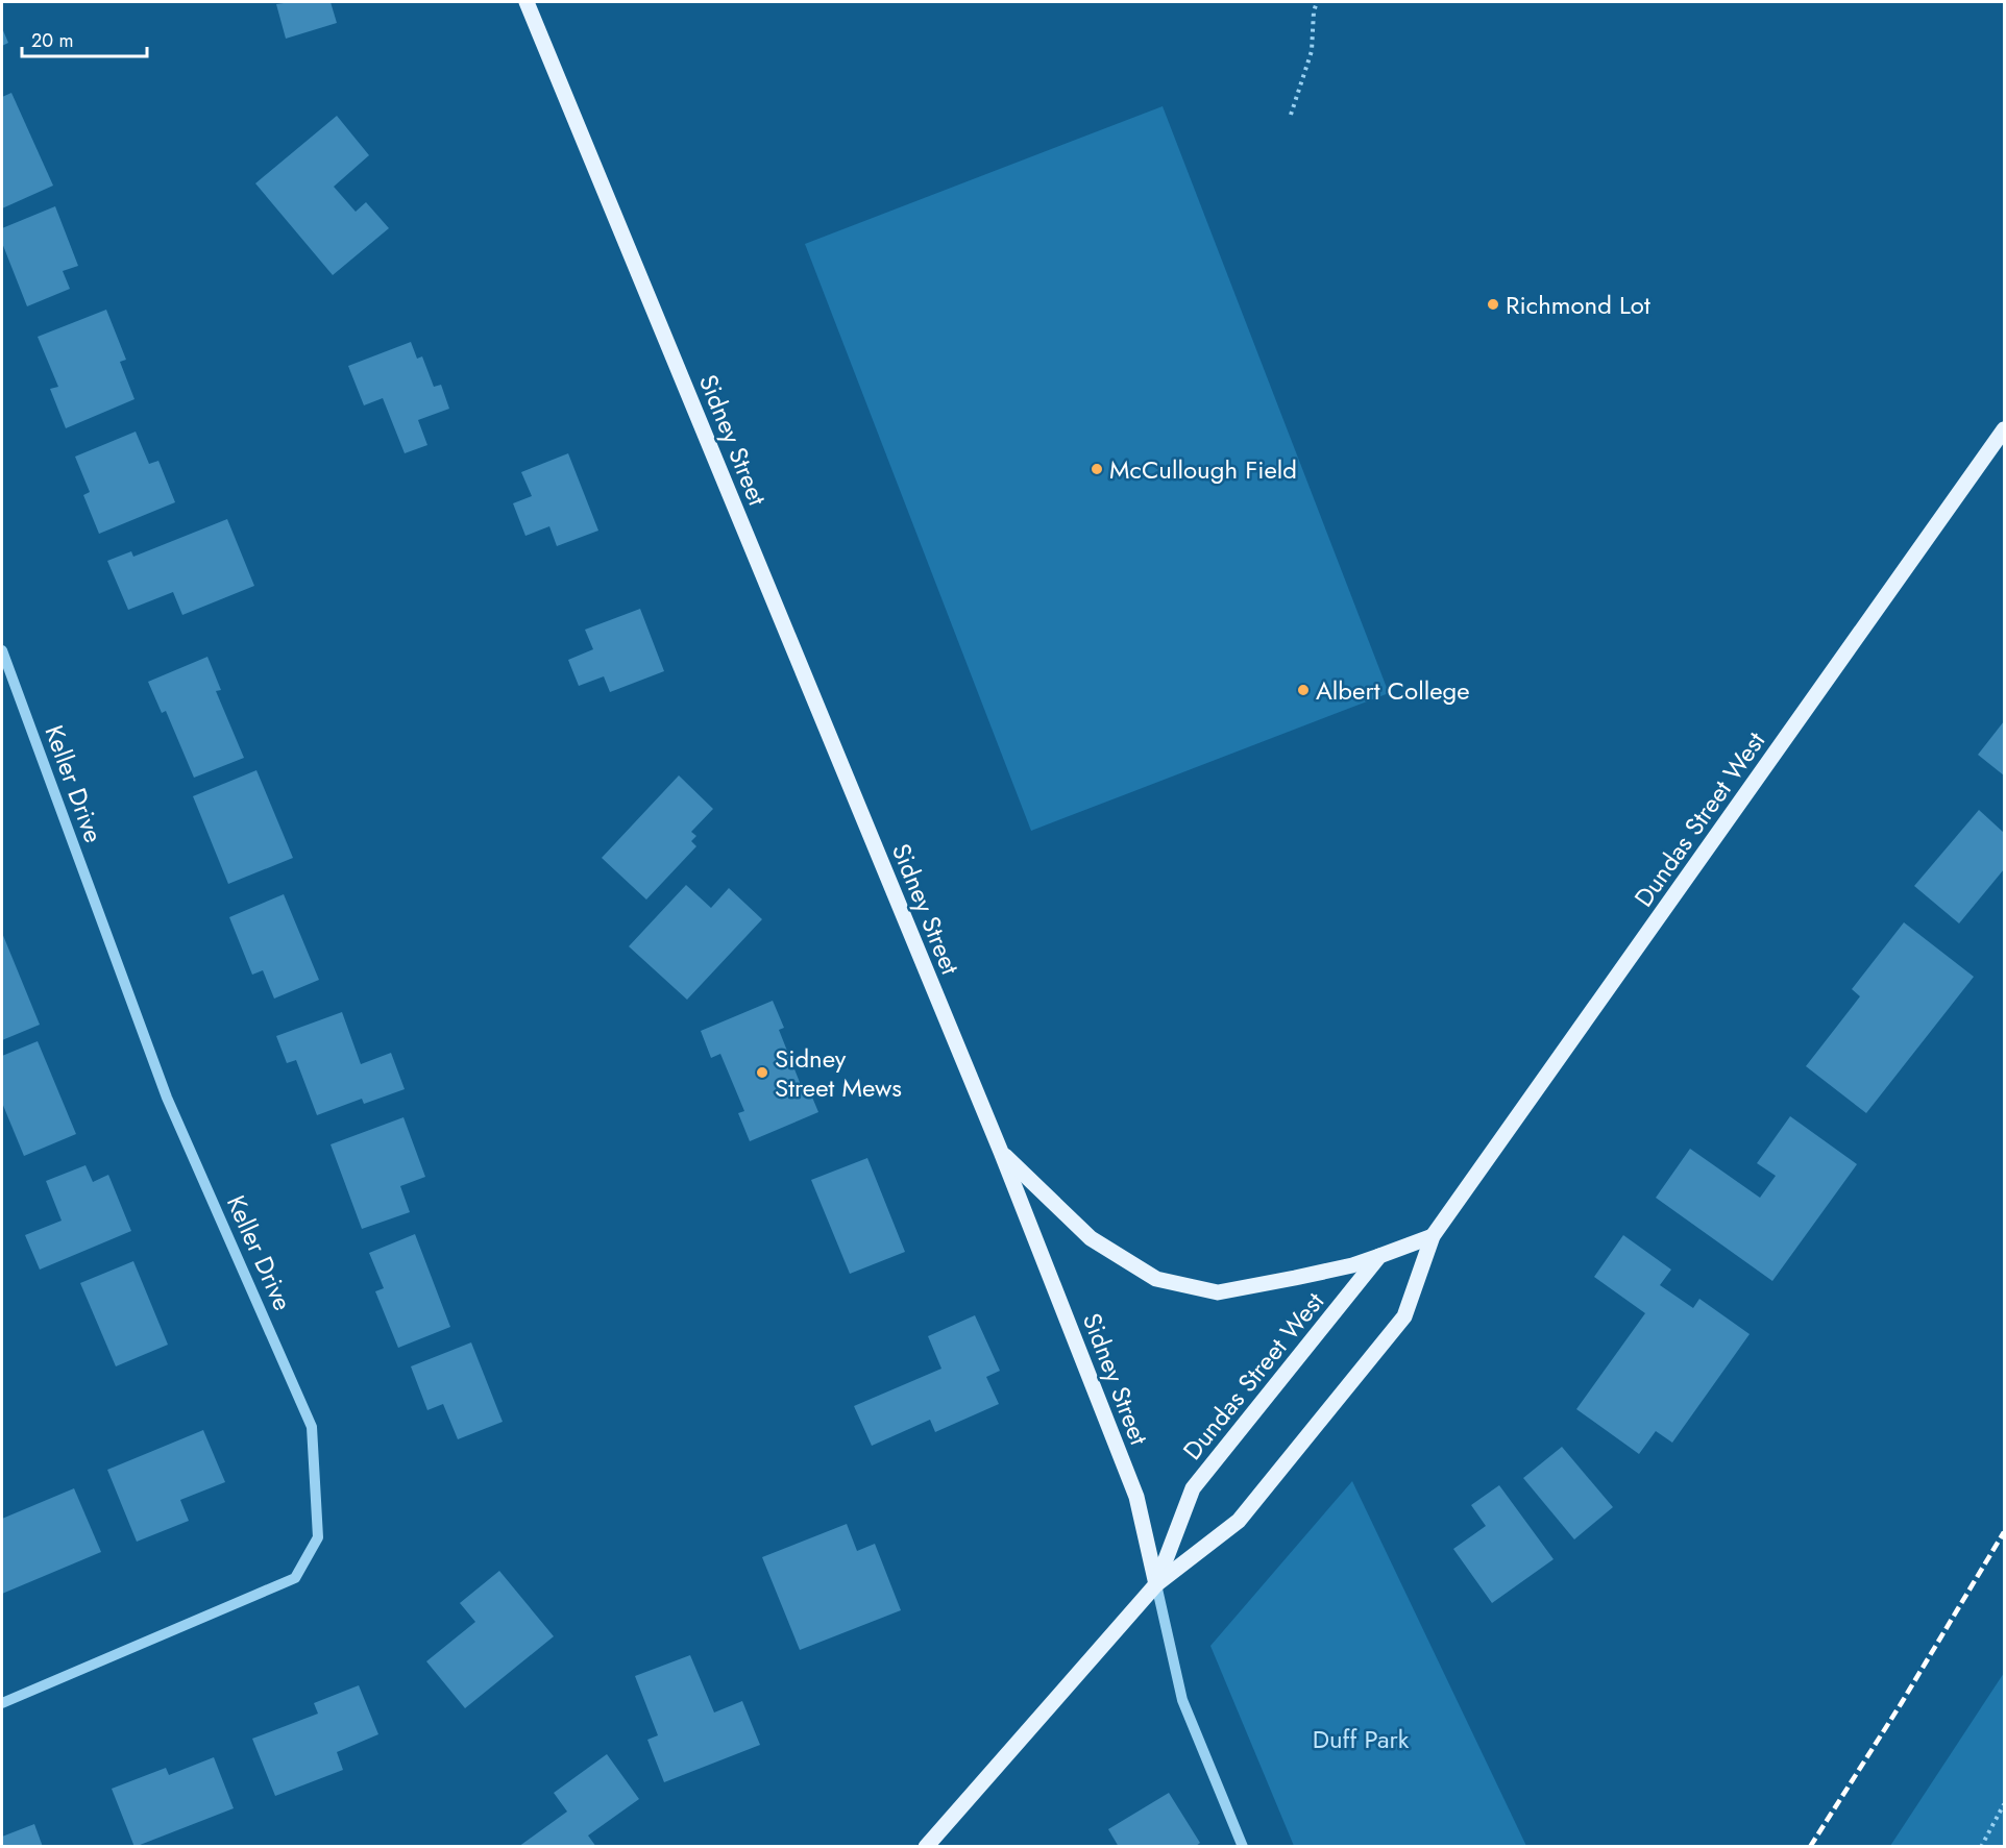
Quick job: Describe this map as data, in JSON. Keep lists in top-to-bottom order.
{
  "streets": {
    "main road": ["Sidney Street", "Dundas Street West"],
    "street": ["Keller Drive"]
  },
  "crossings": [
    ["Sidney Street", "Dundas Street West"]
  ],
  "parks": ["Duff Park"],
  "places": [
    "Richmond Lot",
    "McCullough Field",
    "Albert College",
    "Sidney Street Mews"
  ],
  "scale_bar": "20 m"
}
